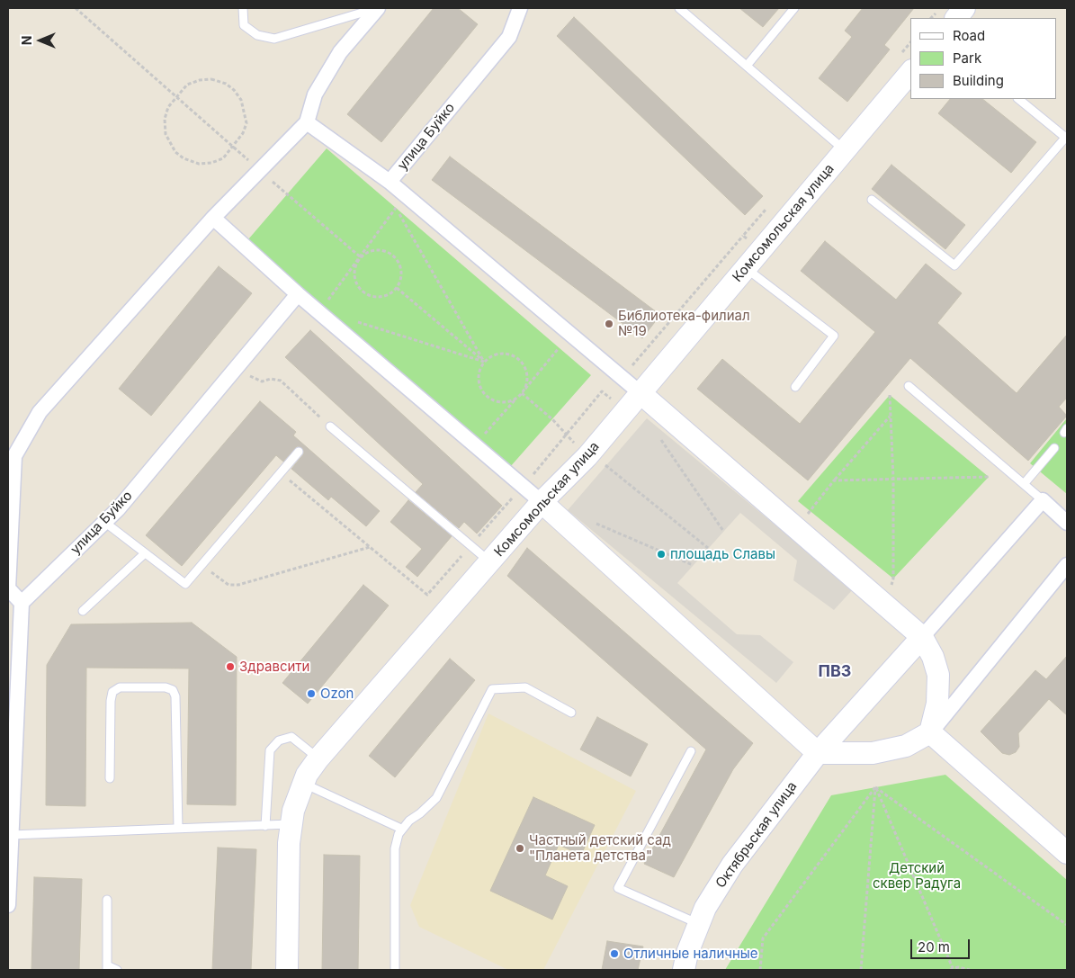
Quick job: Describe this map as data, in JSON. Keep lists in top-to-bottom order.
{
  "streets": {
    "street": ["улица Буйко", "Комсомольская улица", "Октябрьская улица"]
  },
  "districts": ["ПВЗ"],
  "parks": ["Детский сквер Радуга"],
  "places": [
    "Библиотека-филиал №19",
    "площадь Славы",
    "Здравсити",
    "Ozon",
    "Частный детский сад \"Планета детства\"",
    "Отличные наличные"
  ],
  "legend": ["Road", "Park", "Building"],
  "scale_bar": "20 m",
  "north": "left"
}
